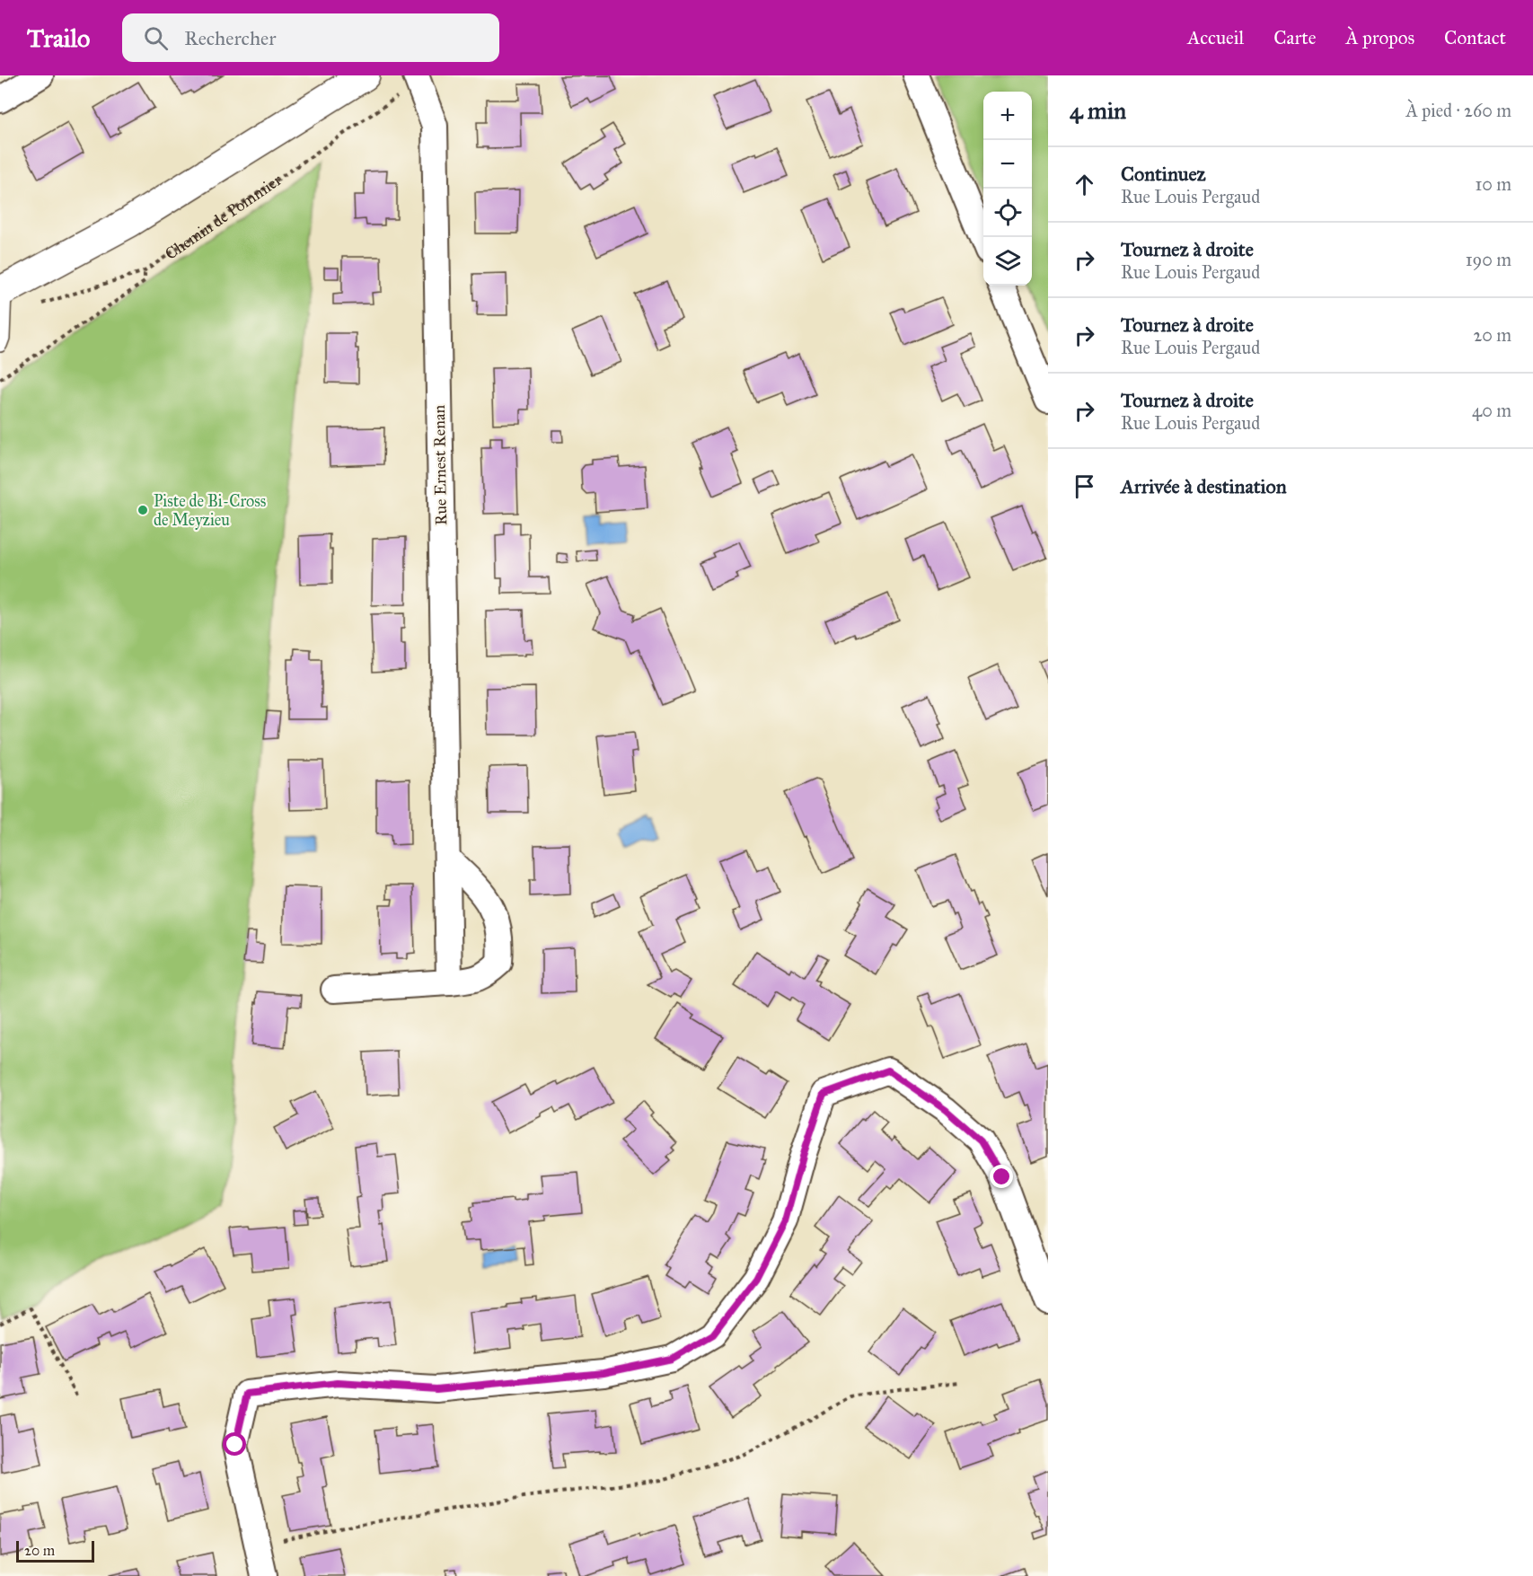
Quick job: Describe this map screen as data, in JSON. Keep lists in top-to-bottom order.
{
  "streets": {
    "street": ["Rue Ernest Renan"],
    "path": ["Chemin de Pommier"]
  },
  "crossings": [
    ["Chemin de Pommier", "Rue Ernest Renan"]
  ],
  "places": ["Piste de Bi-Cross de Meyzieu"],
  "scale_bar": "20 m",
  "page": {
    "header": "Trailo",
    "search": "Rechercher",
    "nav": [
      "Accueil",
      "Carte",
      "À propos",
      "Contact"
    ],
    "heading": ["4 min", "À pied · 260 m"],
    "map_buttons": ["+", "−"],
    "list": [
      ["Continuez", "Rue Louis Pergaud", "10 m"],
      ["Tournez à droite", "Rue Louis Pergaud", "190 m"],
      ["Tournez à droite", "Rue Louis Pergaud", "20 m"],
      ["Tournez à droite", "Rue Louis Pergaud", "40 m"],
      "Arrivée à destination"
    ],
    "scale": "20 m"
  }
}
